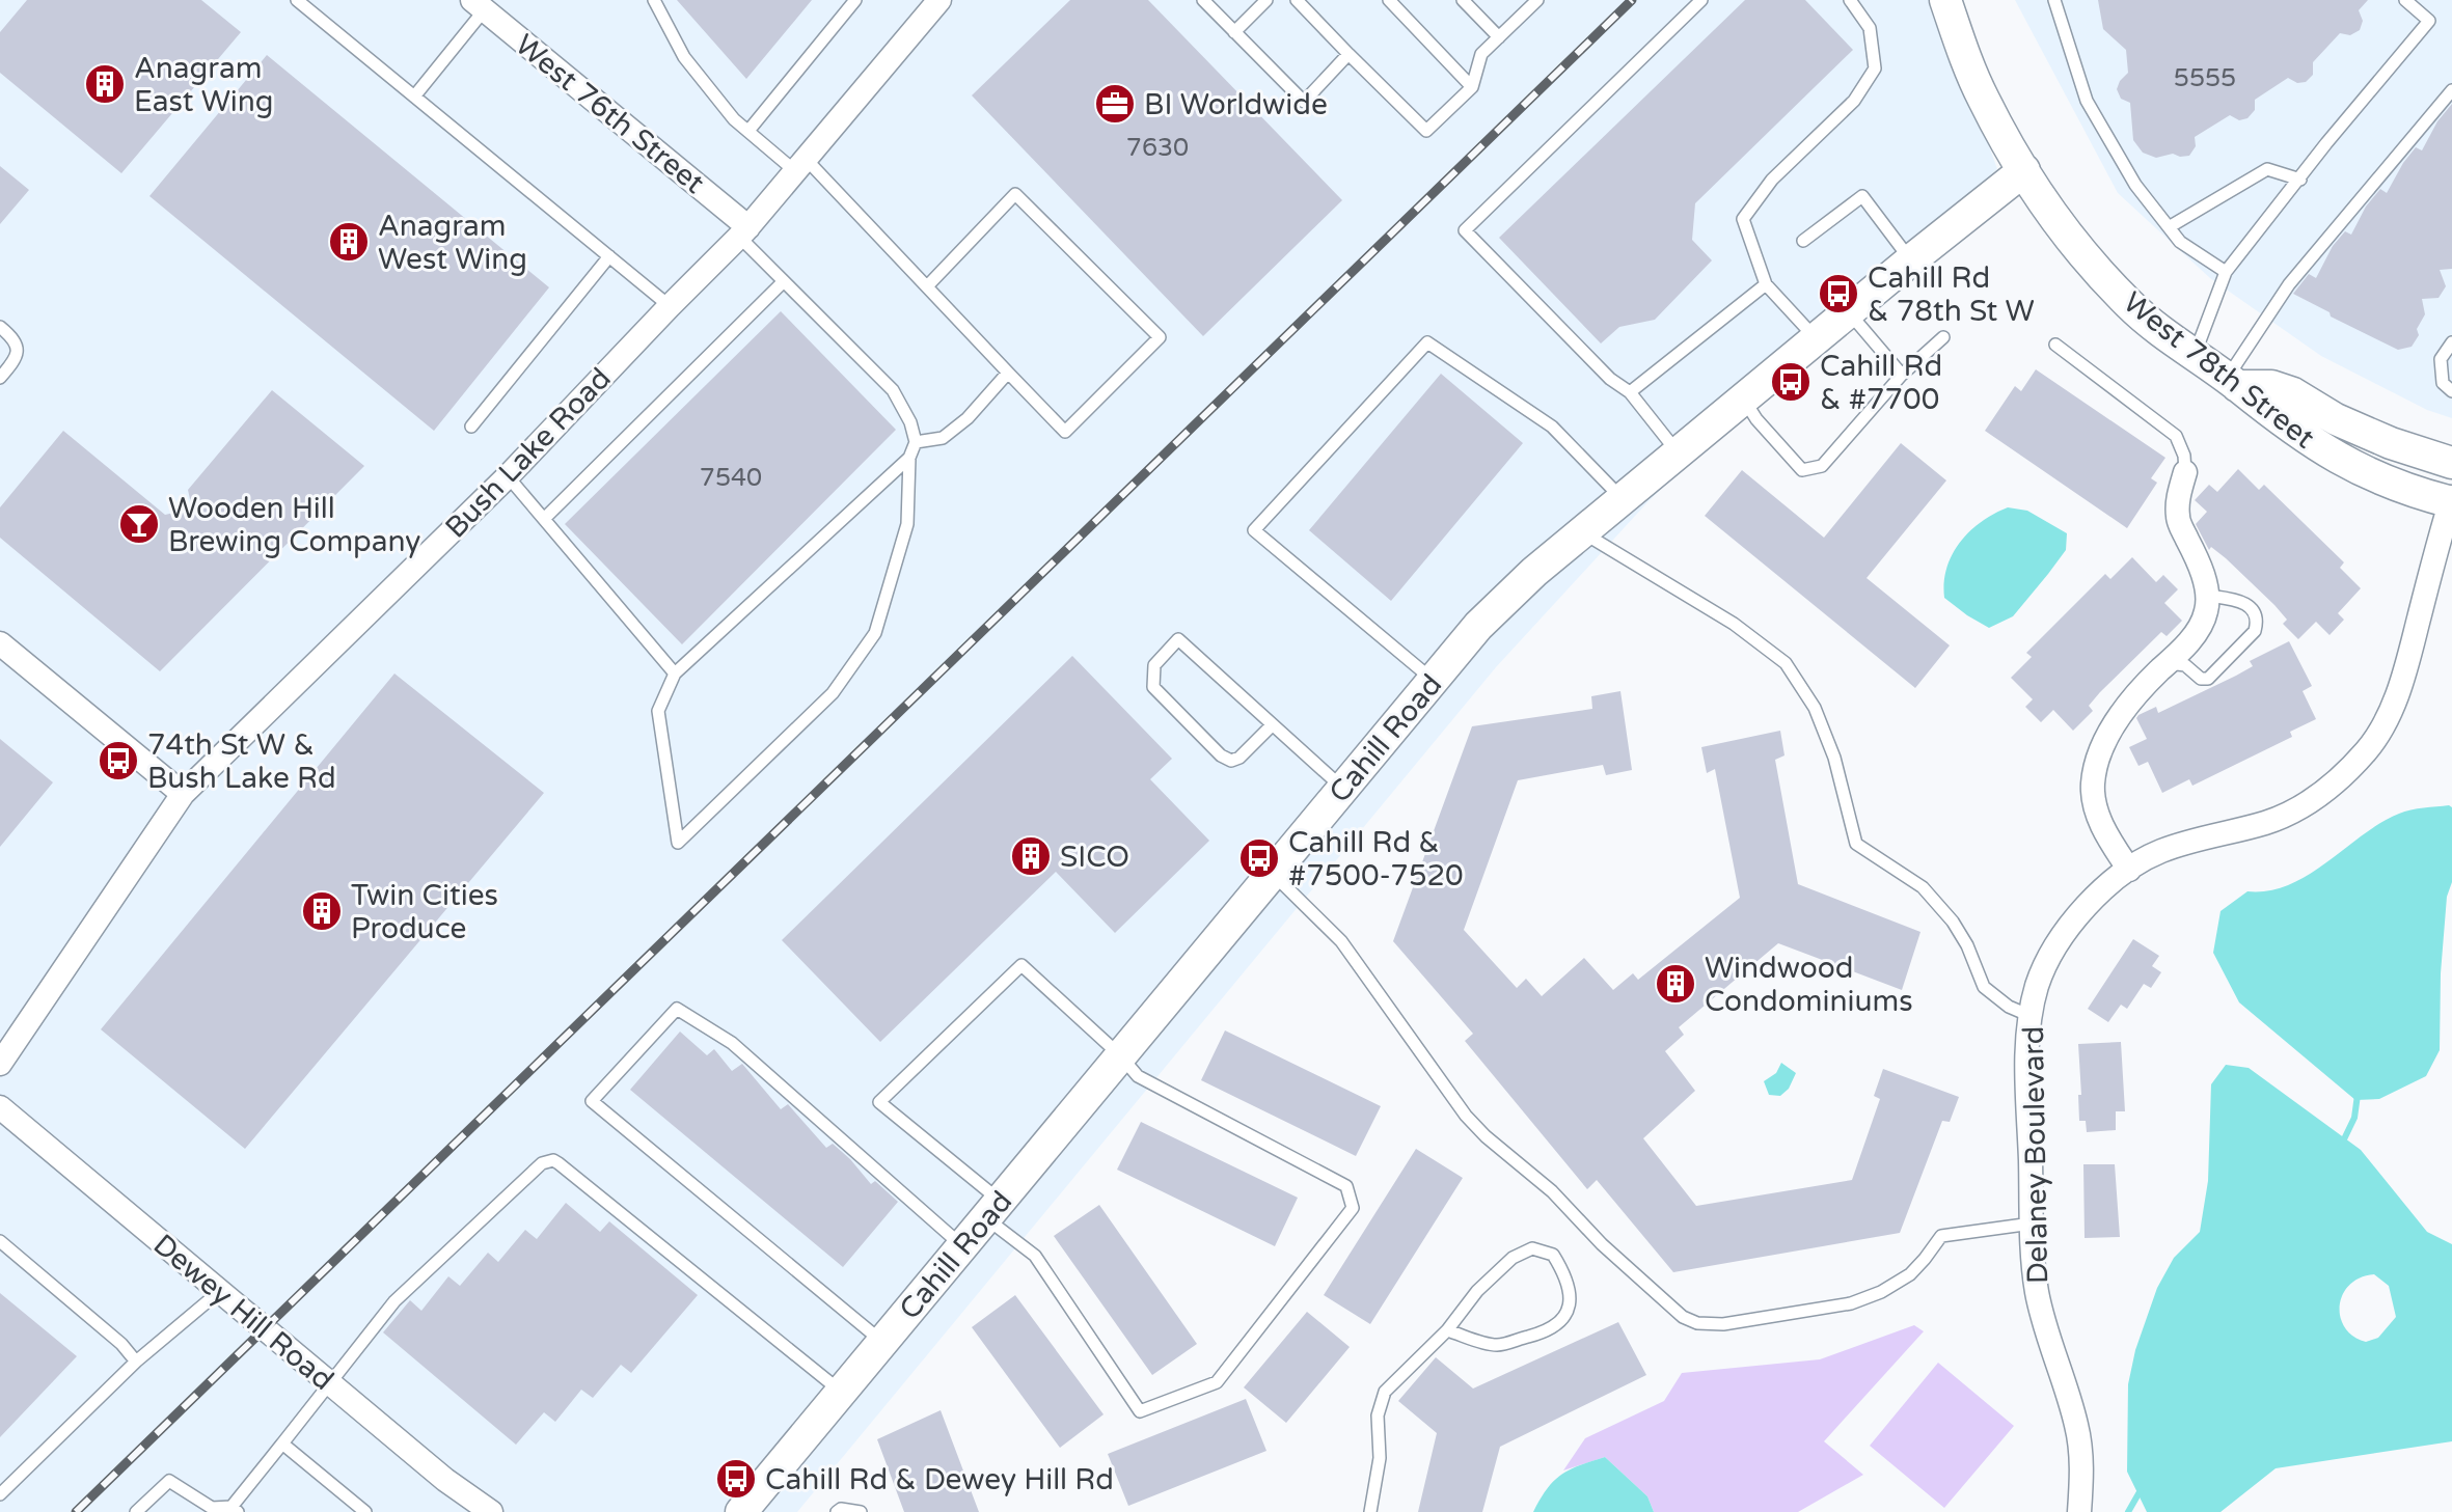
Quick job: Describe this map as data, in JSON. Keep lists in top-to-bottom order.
{
  "streets": {
    "street": [
      "West 76th Street",
      "West 78th Street",
      "Bush Lake Road",
      "Cahill Road",
      "Delaney Boulevard",
      "Dewey Hill Road"
    ]
  },
  "crossings": [
    ["West 76th Street", "Bush Lake Road"],
    ["West 78th Street", "Cahill Road"],
    ["West 78th Street", "Delaney Boulevard"]
  ],
  "places": {
    "building": [
      "Anagram East Wing",
      "Anagram West Wing",
      "SICO",
      "Twin Cities Produce",
      "Windwood Condominiums"
    ],
    "office": ["BI Worldwide"],
    "bus stop": [
      "Cahill Rd & 78th St W",
      "Cahill Rd & #7700",
      "74th St W & Bush Lake Rd",
      "Cahill Rd & #7500-7520",
      "Cahill Rd & Dewey Hill Rd"
    ],
    "bar": ["Wooden Hill Brewing Company"]
  },
  "house_numbers": ["5555", "7630", "7540"]
}
